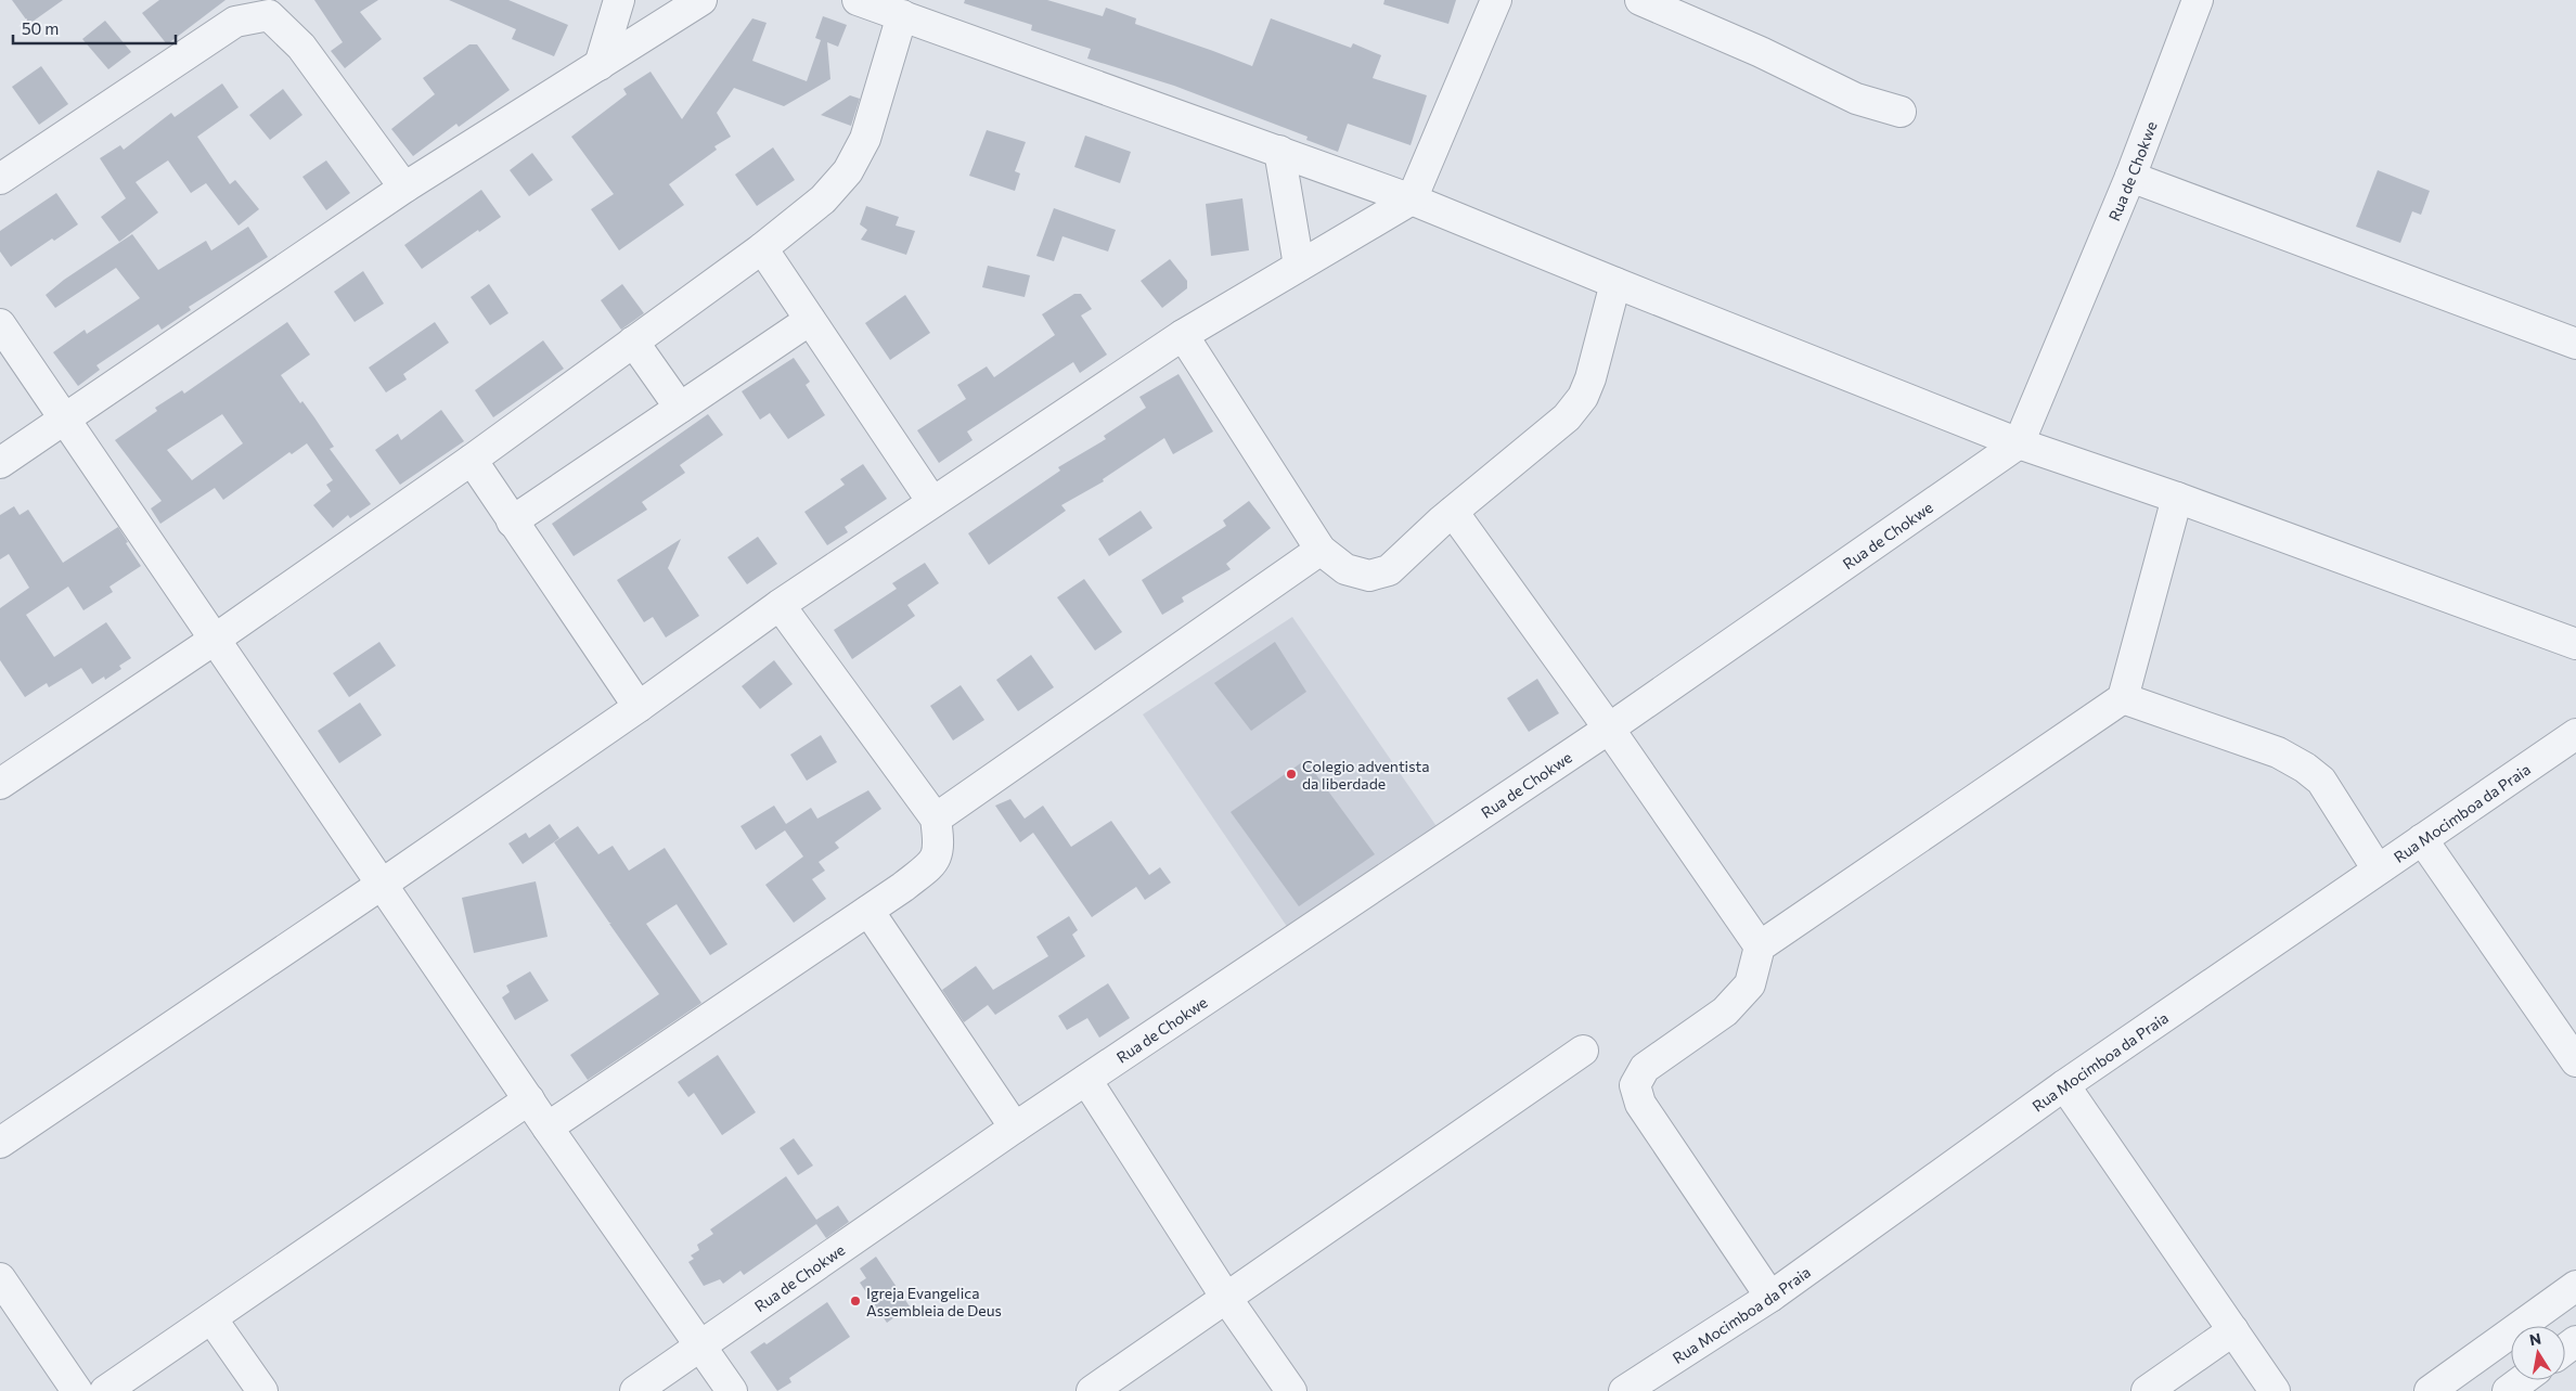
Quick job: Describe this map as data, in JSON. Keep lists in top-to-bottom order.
{
  "streets": {
    "street": ["Rua de Chokwe", "Rua Mocimboa da Praia"]
  },
  "places": ["Colegio adventista da liberdade", "Igreja Evangelica Assembleia de Deus"],
  "scale_bar": "50 m",
  "north": "top"
}
